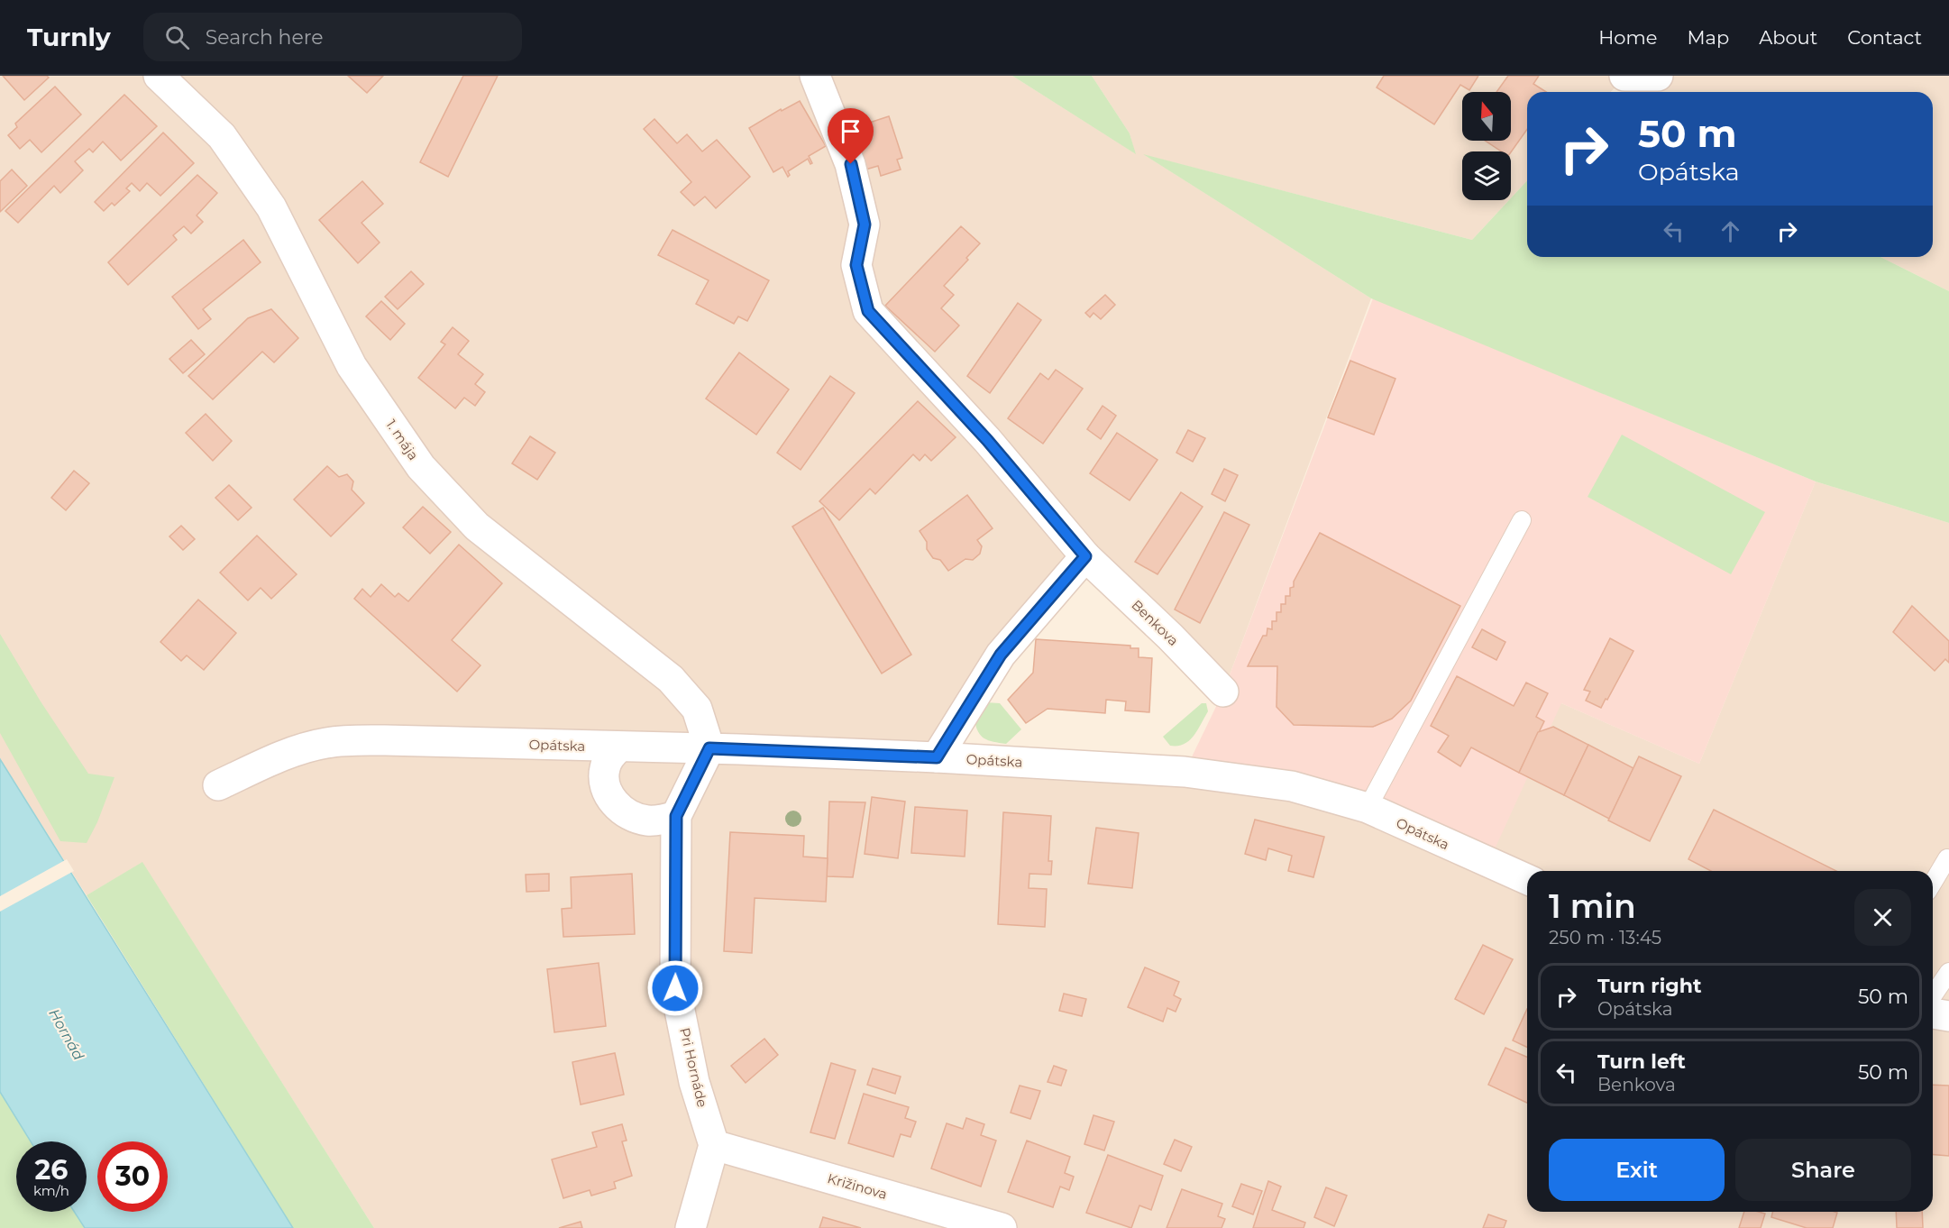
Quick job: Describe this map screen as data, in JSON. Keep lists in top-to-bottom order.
{
  "streets": {
    "street": [
      "1. mája",
      "Benkova",
      "Opátska",
      "Pri Hornáde",
      "Križinova"
    ]
  },
  "crossings": [
    ["1. mája", "Opátska"],
    ["1. mája", "Pri Hornáde"],
    ["Opátska", "Pri Hornáde"],
    ["Pri Hornáde", "Križinova"]
  ],
  "water": ["Hornád"],
  "north": "top",
  "page": {
    "header": "Turnly",
    "search": "Search here",
    "nav": [
      "Home",
      "Map",
      "About",
      "Contact"
    ],
    "turn": ["50 m", "Opátska"],
    "heading": ["1 min", "250 m · 13:45"],
    "list": [
      {
        "name": "Turn right",
        "note": "Opátska",
        "value": "50 m"
      },
      {
        "name": "Turn left",
        "note": "Benkova",
        "value": "50 m"
      }
    ],
    "buttons": ["Exit", "Share"],
    "speed": "26 km/h",
    "limit": "30"
  }
}
